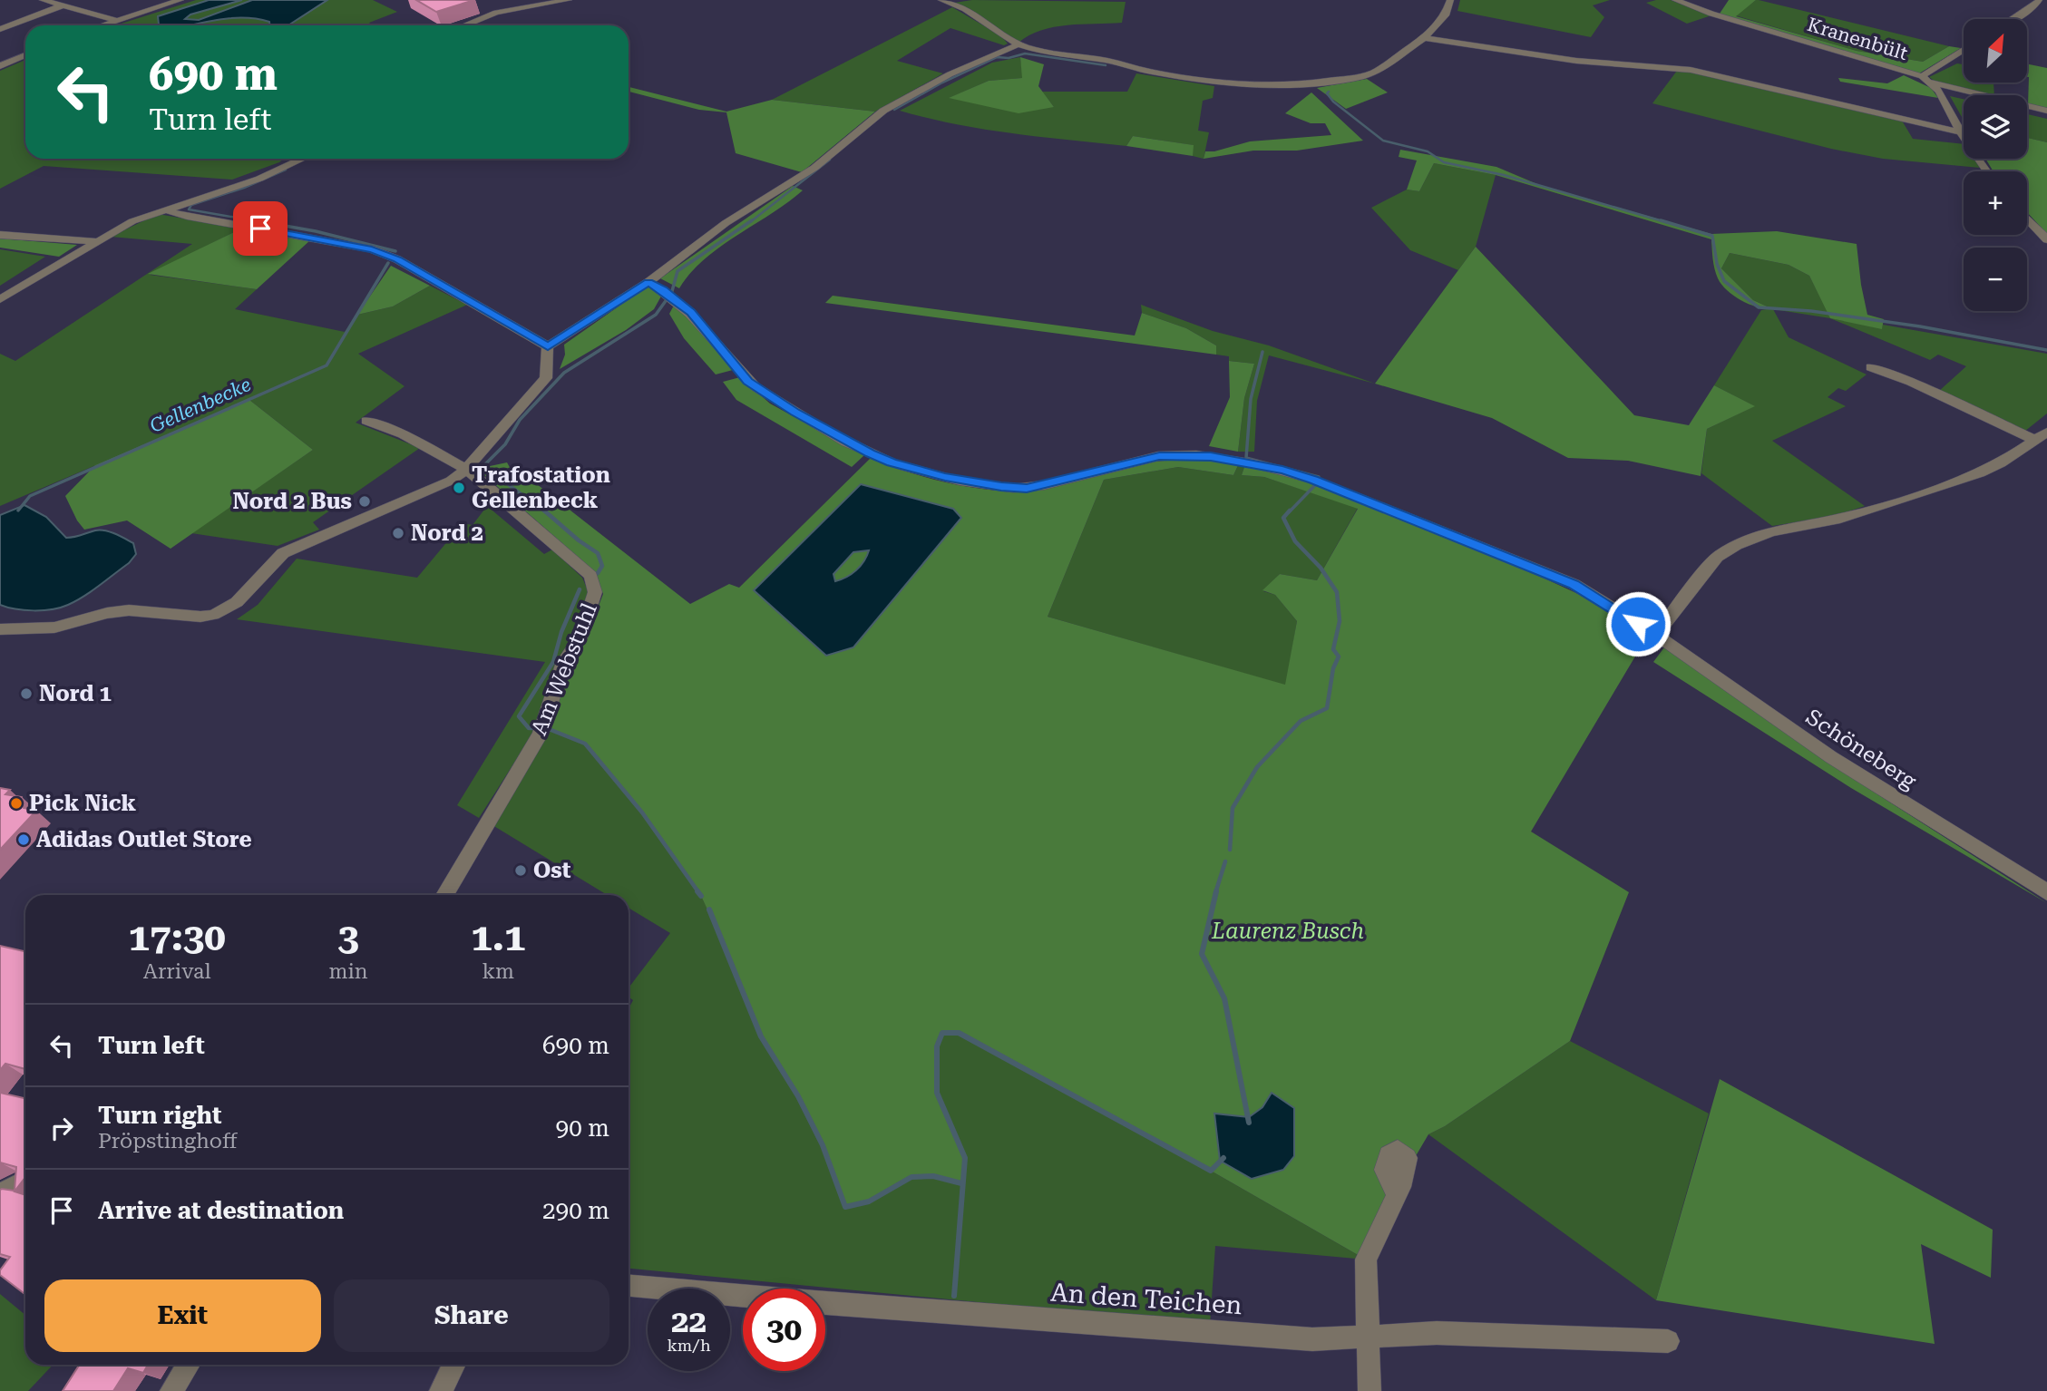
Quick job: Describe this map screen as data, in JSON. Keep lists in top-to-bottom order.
{
  "streets": {
    "street": [
      "Kranenbült",
      "Am Webstuhl",
      "Schöneberg",
      "An den Teichen"
    ]
  },
  "water": ["Gellenbecke"],
  "parks": ["Laurenz Busch"],
  "places": [
    "Trafostation Gellenbeck",
    "Nord 2 Bus",
    "Nord 2",
    "Nord 1",
    "Pick Nick",
    "Adidas Outlet Store",
    "Ost"
  ],
  "north": "top right",
  "page": {
    "map_buttons": ["+", "−"],
    "turn": ["690 m", "Turn left"],
    "eta": [
      "17:30",
      "Arrival",
      "3",
      "min",
      "1.1",
      "km"
    ],
    "list": [
      {
        "name": "Turn left",
        "value": "690 m"
      },
      {
        "name": "Turn right",
        "note": "Pröpstinghoff",
        "value": "90 m"
      },
      {
        "name": "Arrive at destination",
        "value": "290 m"
      }
    ],
    "buttons": ["Exit", "Share"],
    "speed": "22 km/h",
    "limit": "30"
  }
}
